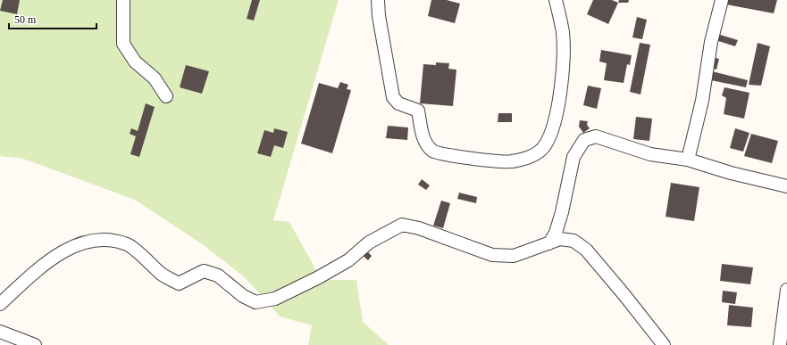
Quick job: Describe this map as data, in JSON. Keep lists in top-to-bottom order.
{
  "scale_bar": "50 m"
}
